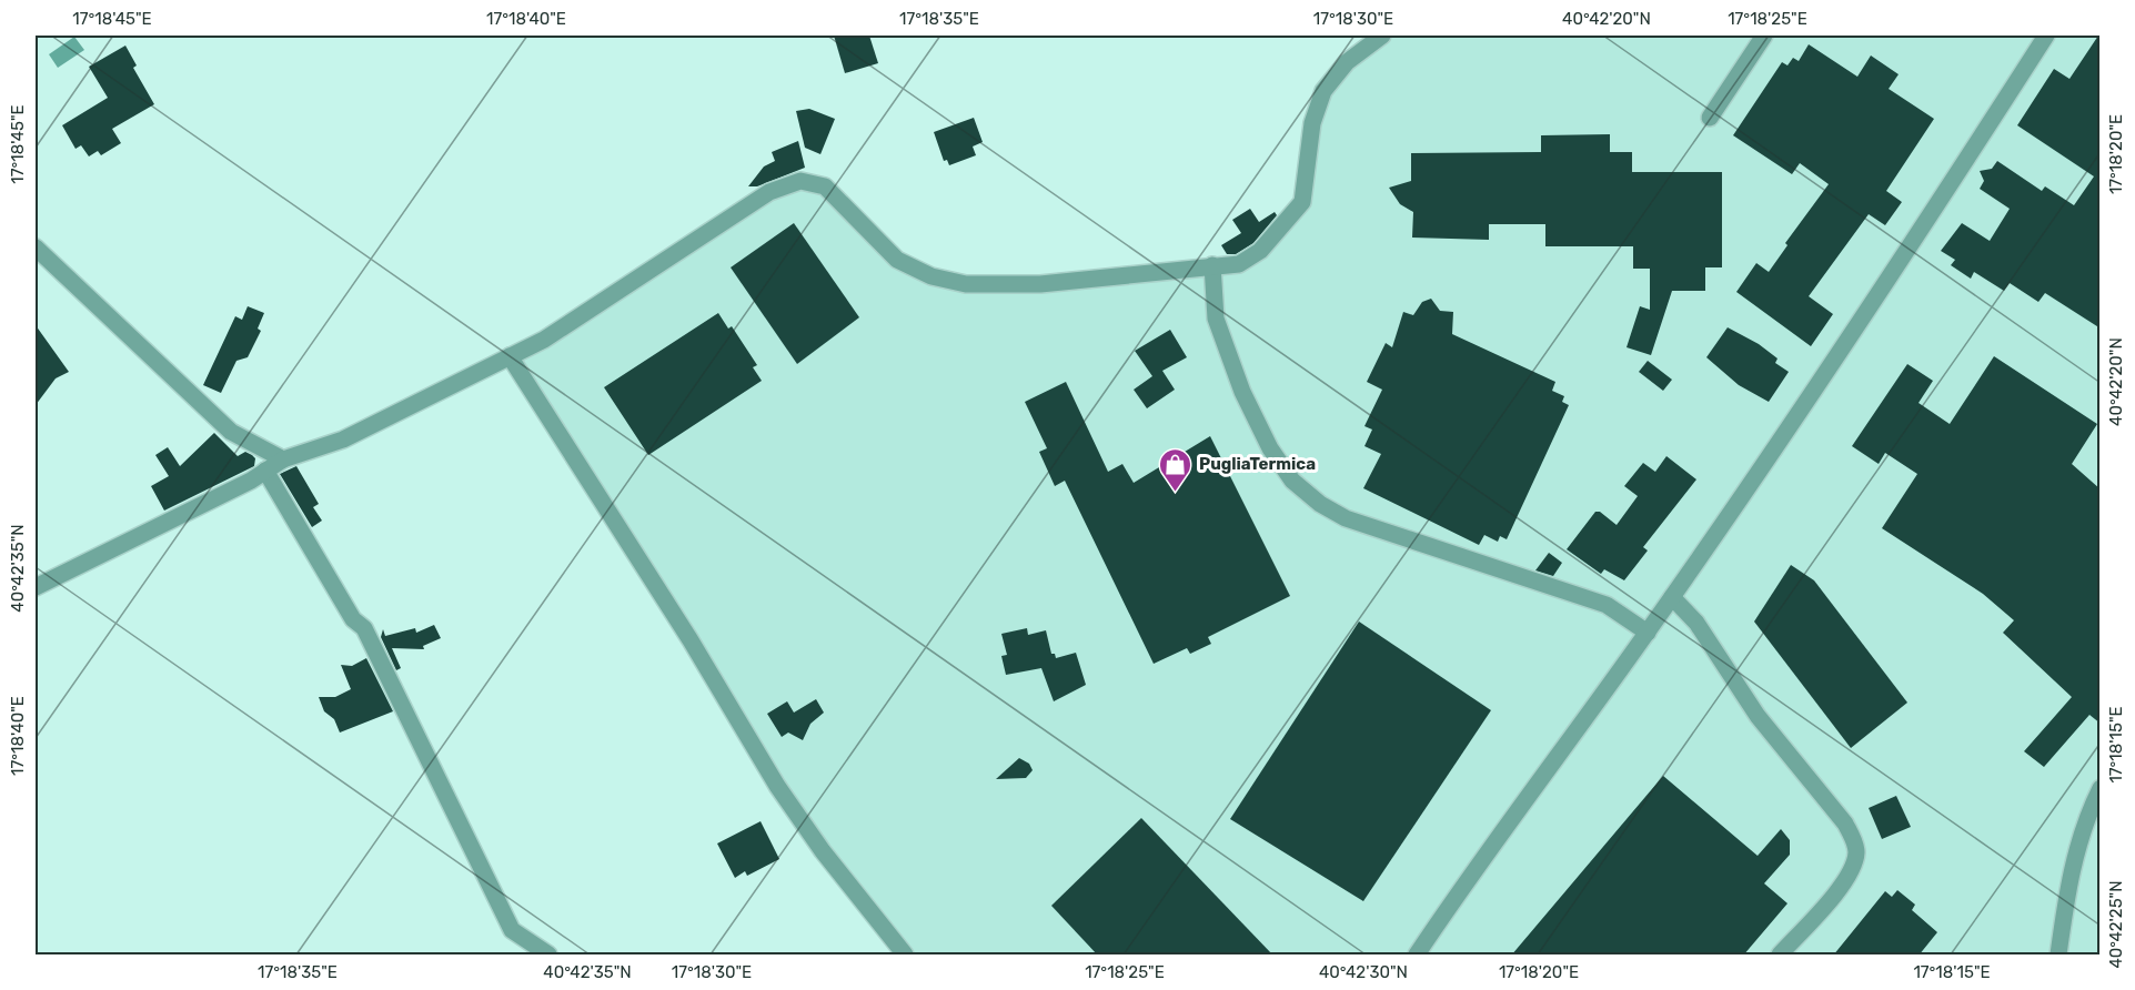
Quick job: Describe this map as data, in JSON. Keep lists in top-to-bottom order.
{
  "places": {
    "shop": ["PugliaTermica"]
  },
  "coordinates": [
    "17°18'45\"E",
    "17°18'40\"E",
    "17°18'35\"E",
    "17°18'30\"E",
    "40°42'20\"N",
    "17°18'25\"E",
    "17°18'20\"E",
    "40°42'35\"N",
    "17°18'15\"E",
    "40°42'25\"N",
    "40°42'30\"N"
  ]
}
